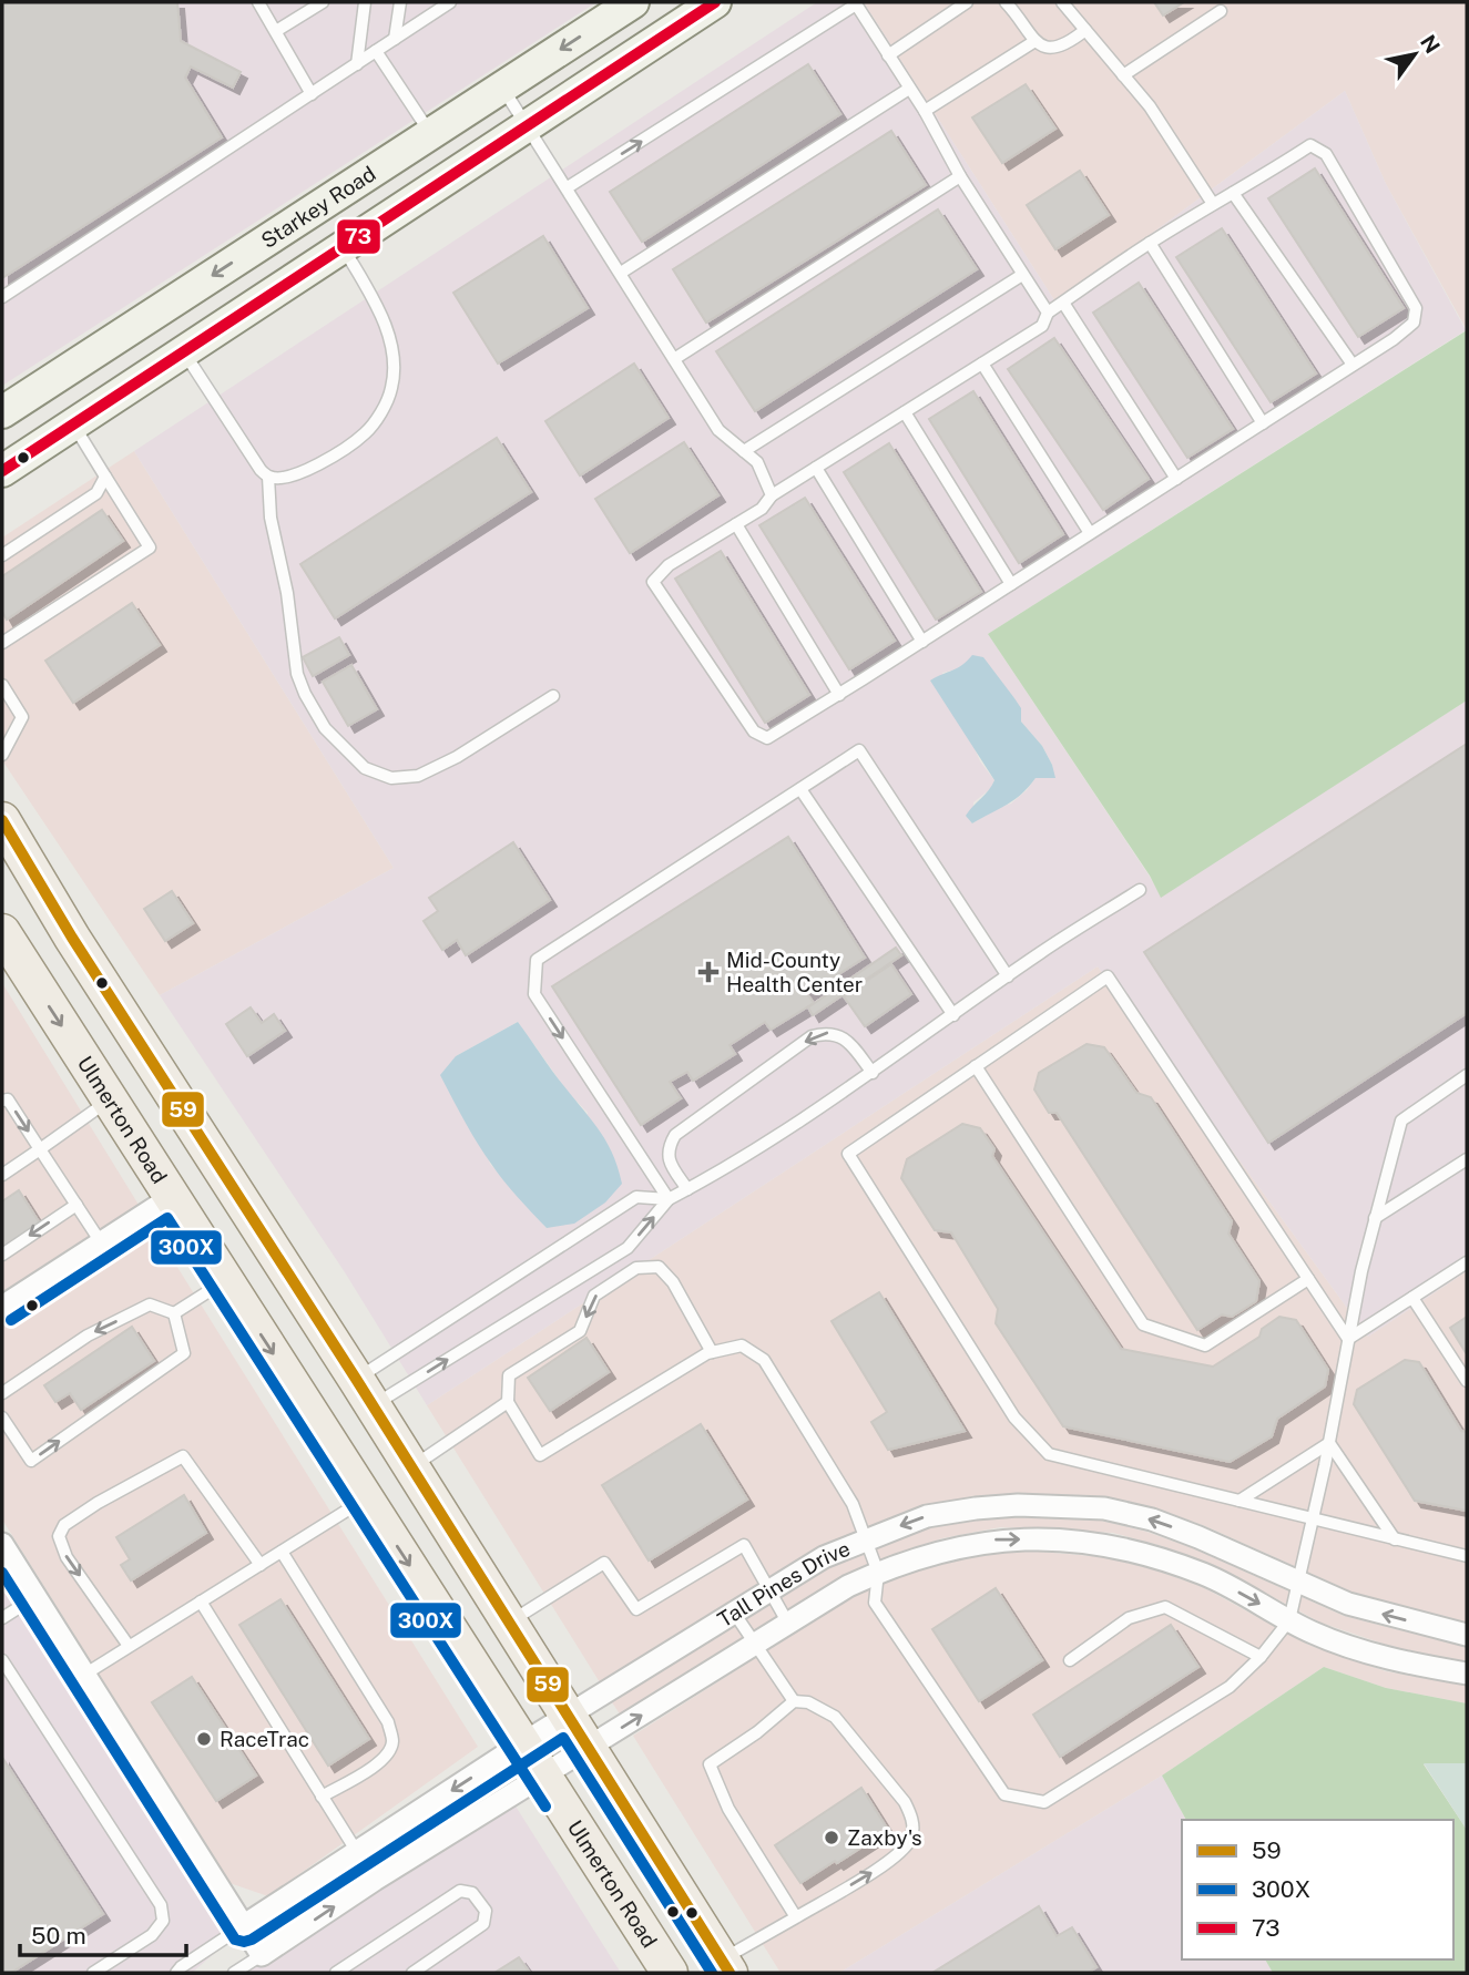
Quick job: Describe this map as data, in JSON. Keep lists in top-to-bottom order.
{
  "streets": {
    "main road": ["Starkey Road", "Ulmerton Road"],
    "street": ["Tall Pines Drive"]
  },
  "crossings": [
    ["Ulmerton Road", "Tall Pines Drive"]
  ],
  "places": {
    "health": ["Mid-County Health Center"],
    "other": ["RaceTrac", "Zaxby's"]
  },
  "lines": ["transit line 73", "transit line 59", "transit line 300X"],
  "legend": ["59", "300X", "73"],
  "scale_bar": "50 m",
  "north": "top right"
}
